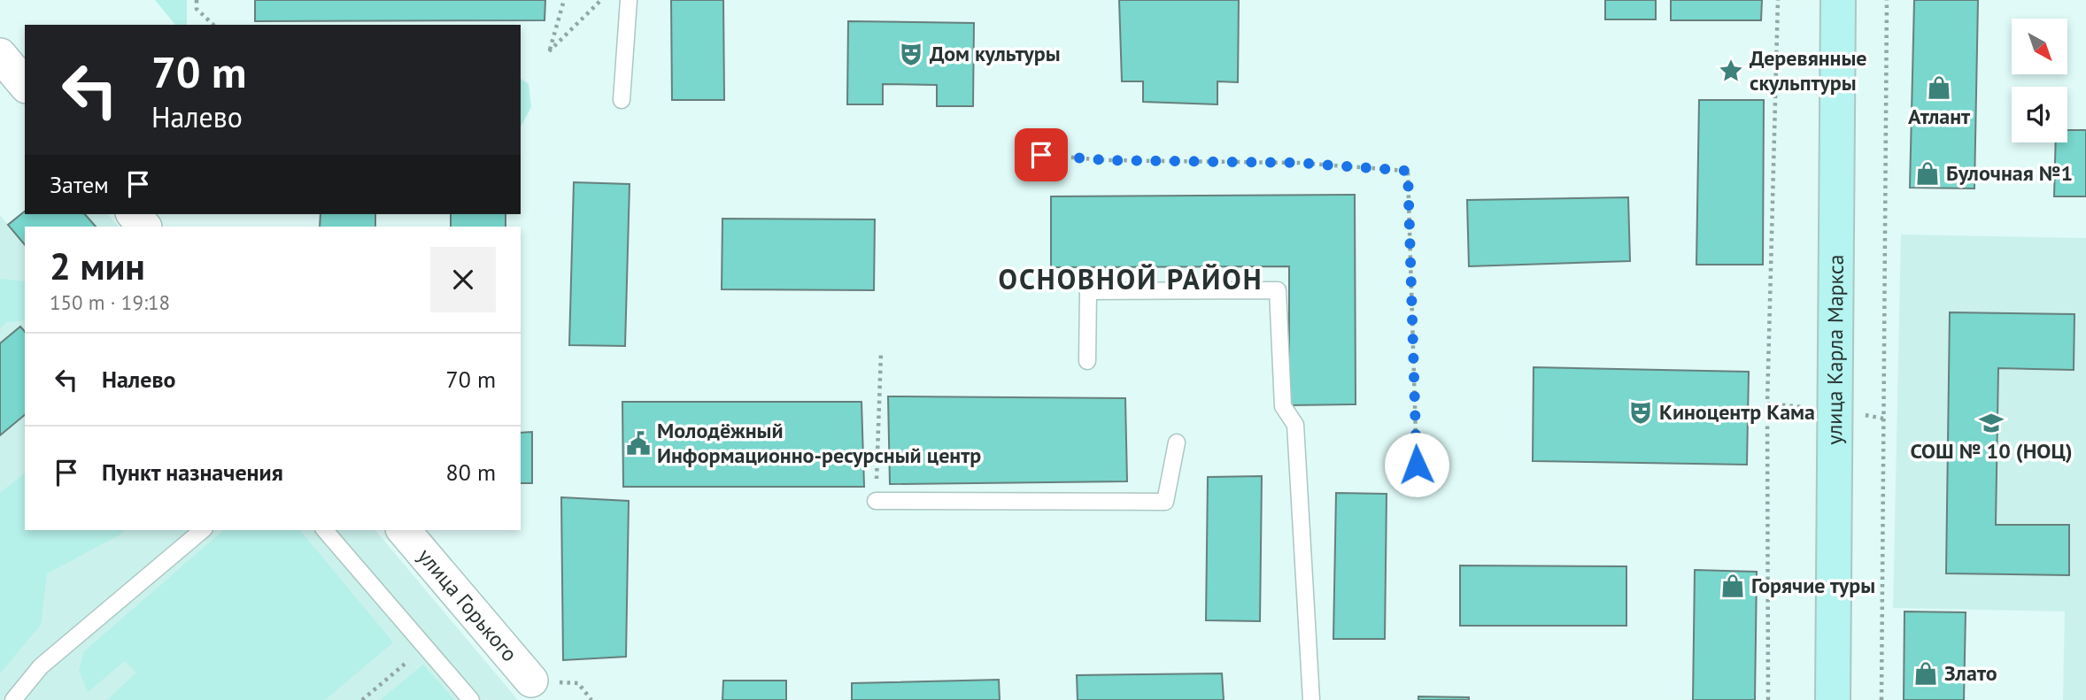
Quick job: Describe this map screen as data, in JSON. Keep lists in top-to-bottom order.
{
  "streets": {
    "street": ["улица Карла Маркса", "улица Горького"]
  },
  "districts": ["ОСНОВНОЙ РАЙОН"],
  "places": {
    "theatre": ["Дом культуры", "Киноцентр Кама"],
    "place": ["Деревянные скульптуры"],
    "shop": [
      "Атлант",
      "Булочная №1",
      "Горячие туры",
      "Злато"
    ],
    "school or university": ["СОШ № 10 (НОЦ)"],
    "public building": ["Молодёжный Информационно-ресурсный центр"]
  },
  "north": "bottom right",
  "page": {
    "turn": ["70 m", "Налево"],
    "then": "Затем",
    "heading": ["2 мин", "150 m · 19:18"],
    "list": [
      {
        "name": "Налево",
        "value": "70 m"
      },
      {
        "name": "Пункт назначения",
        "value": "80 m"
      }
    ]
  }
}
